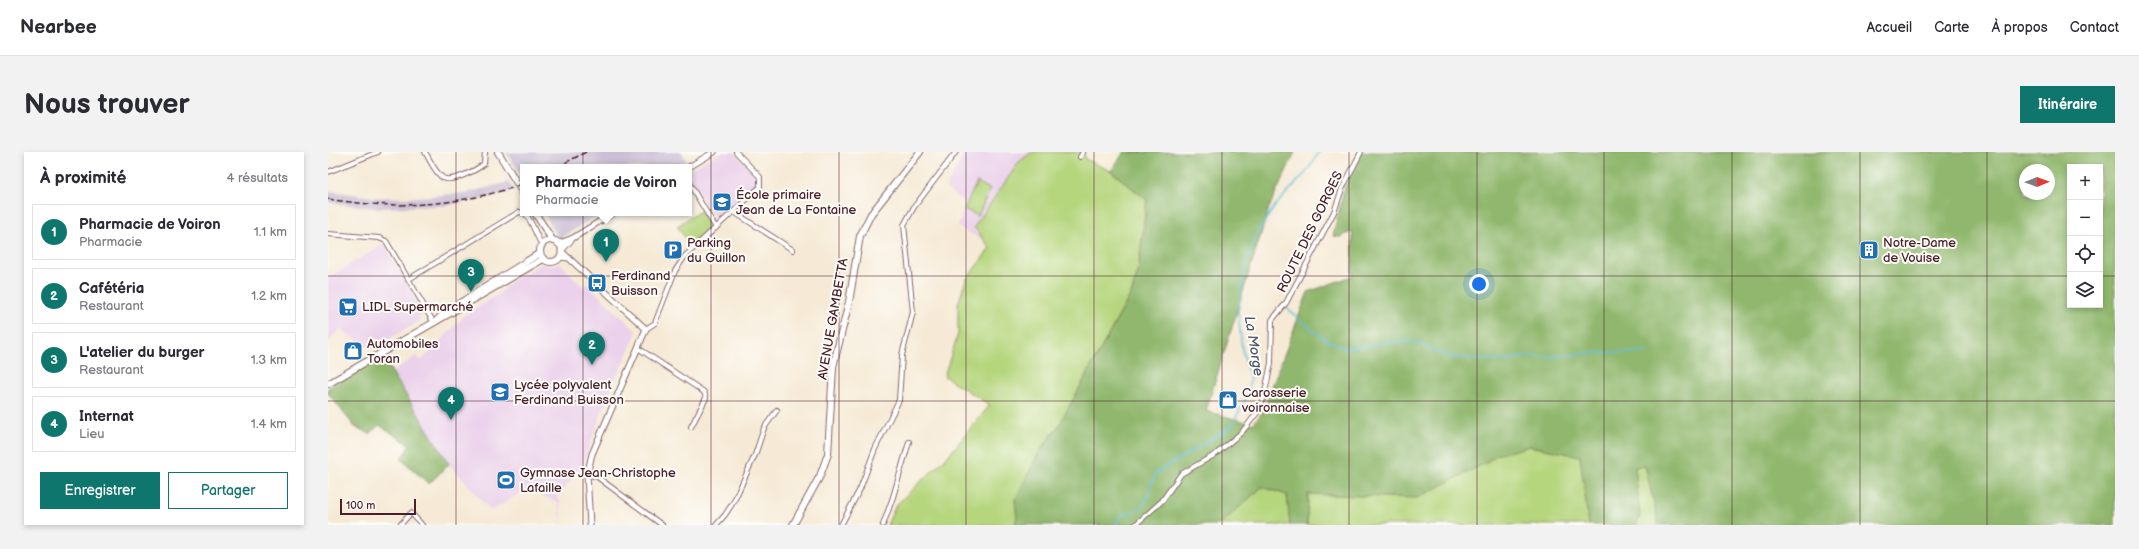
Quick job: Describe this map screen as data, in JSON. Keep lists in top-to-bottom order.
{
  "streets": {
    "main road": ["AVENUE GAMBETTA"],
    "street": ["ROUTE DES GORGES"]
  },
  "water": ["La Morge"],
  "places": {
    "school or university": ["École primaire Jean de La Fontaine", "Lycée polyvalent Ferdinand Buisson"],
    "parking": ["Parking du Guillon"],
    "building": ["Notre-Dame de Vouise"],
    "bus stop": ["Ferdinand Buisson"],
    "supermarket": ["LIDL Supermarché"],
    "shop": ["Automobiles Toran", "Carosserie voironnaise"],
    "sports": ["Gymnase Jean-Christophe Lafaille"]
  },
  "scale_bar": "100 m",
  "north": "right",
  "page": {
    "header": "Nearbee",
    "nav": [
      "Accueil",
      "Carte",
      "À propos",
      "Contact"
    ],
    "buttons": [
      "Itinéraire",
      ["Enregistrer", "Partager"]
    ],
    "title": "Nous trouver",
    "heading": ["À proximité", "4 résultats"],
    "map_buttons": ["+", "−"],
    "popup": ["Pharmacie de Voiron", "Pharmacie"],
    "list": [
      {
        "mark": "1",
        "name": "Pharmacie de Voiron",
        "note": "Pharmacie",
        "value": "1.1 km"
      },
      {
        "mark": "2",
        "name": "Cafétéria",
        "note": "Restaurant",
        "value": "1.2 km"
      },
      {
        "mark": "3",
        "name": "L'atelier du burger",
        "note": "Restaurant",
        "value": "1.3 km"
      },
      {
        "mark": "4",
        "name": "Internat",
        "note": "Lieu",
        "value": "1.4 km"
      }
    ],
    "pins": [
      "1",
      "3",
      "2",
      "4"
    ],
    "scale": "100 m"
  }
}
